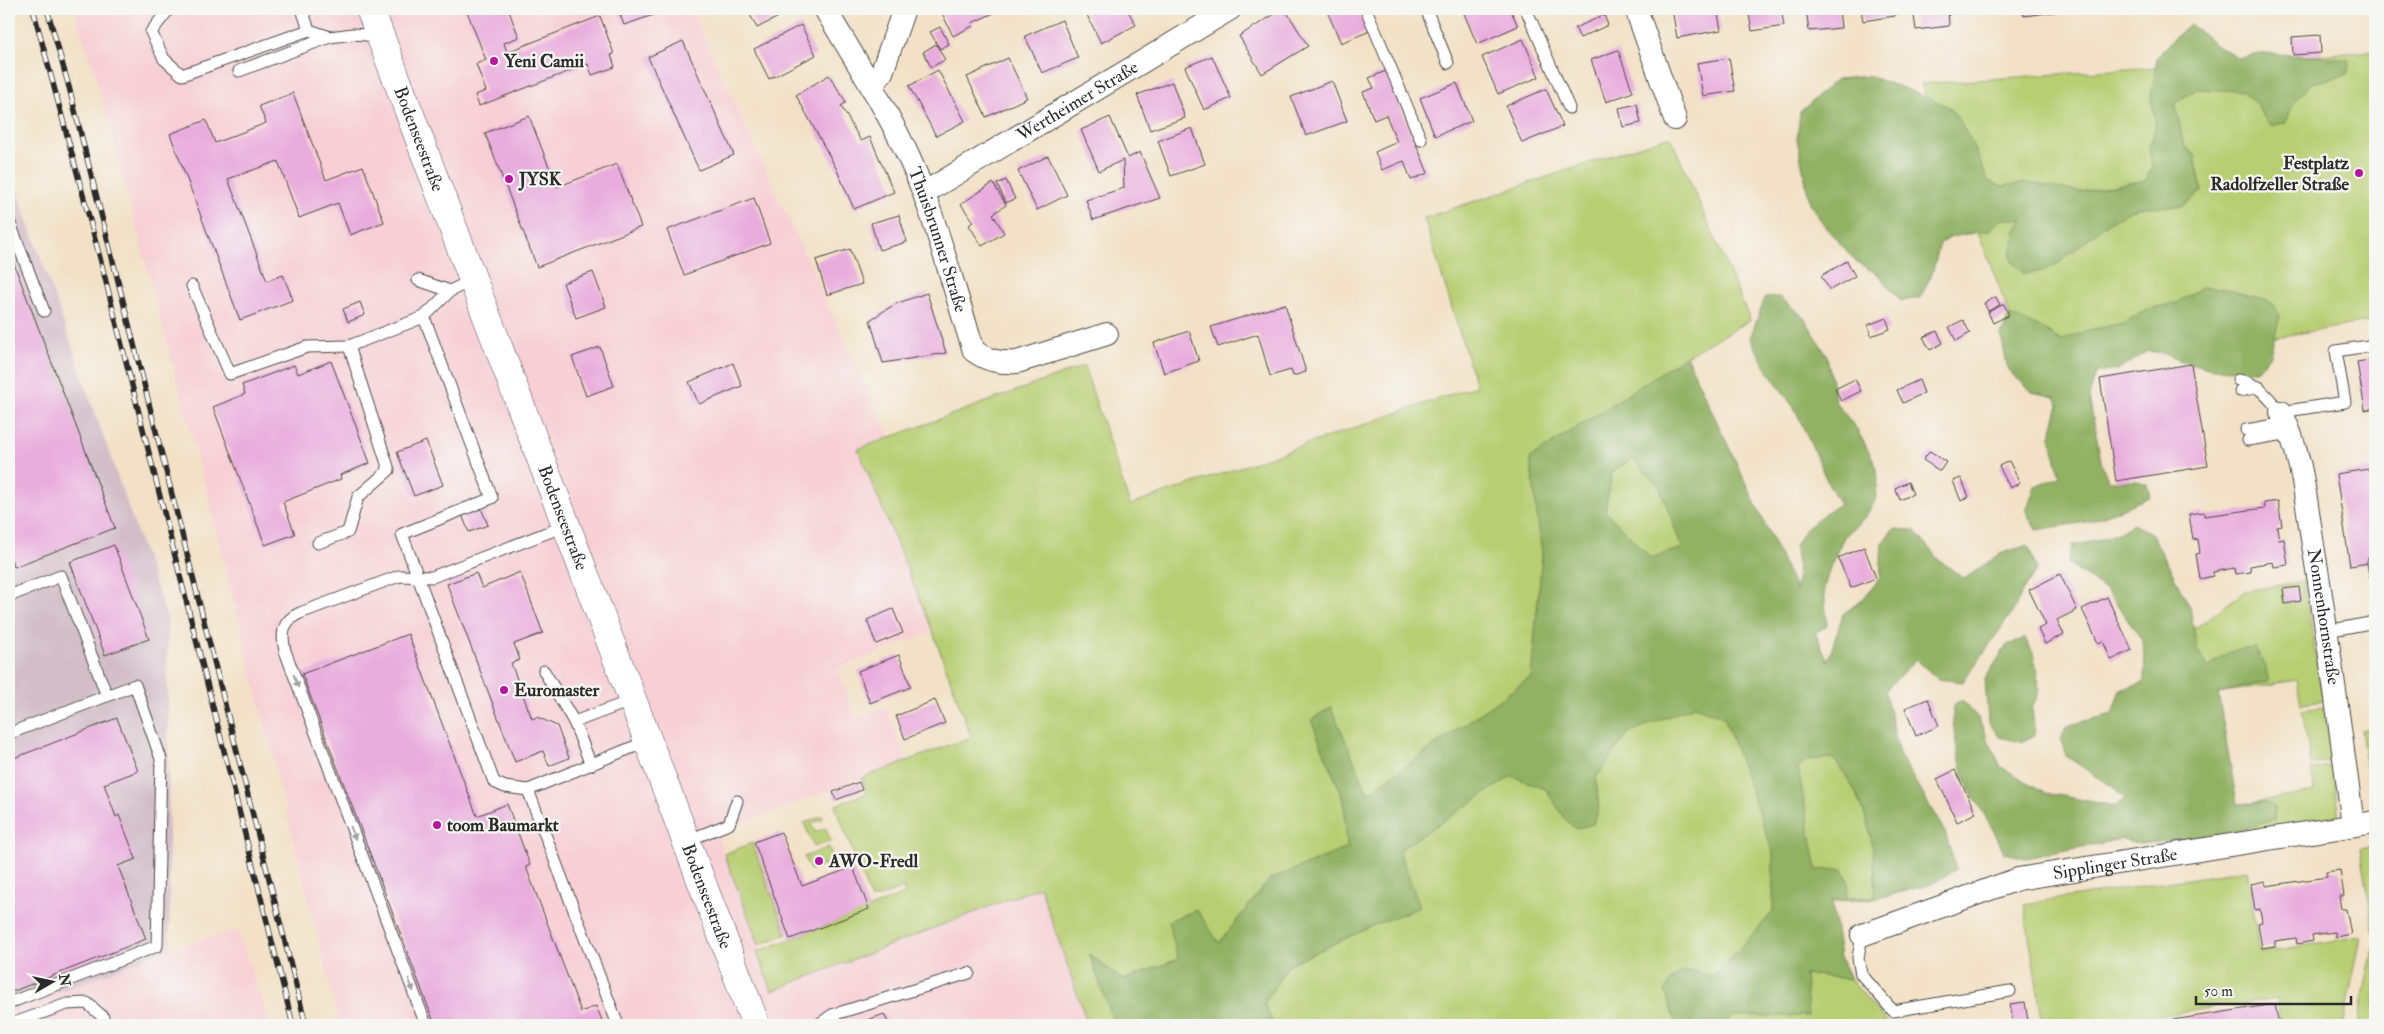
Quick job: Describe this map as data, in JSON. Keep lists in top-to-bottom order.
{
  "streets": {
    "main road": ["Bodenseestraße"],
    "street": [
      "Wertheimer Straße",
      "Thuisbrunner Straße",
      "Nonnenhornstraße",
      "Sipplinger Straße"
    ]
  },
  "crossings": [
    ["Wertheimer Straße", "Thuisbrunner Straße"],
    ["Nonnenhornstraße", "Sipplinger Straße"]
  ],
  "places": [
    "Yeni Camii",
    "Festplatz Radolfzeller Straße",
    "JYSK",
    "Euromaster",
    "toom Baumarkt",
    "AWO-Fredl"
  ],
  "scale_bar": "50 m",
  "north": "right"
}
